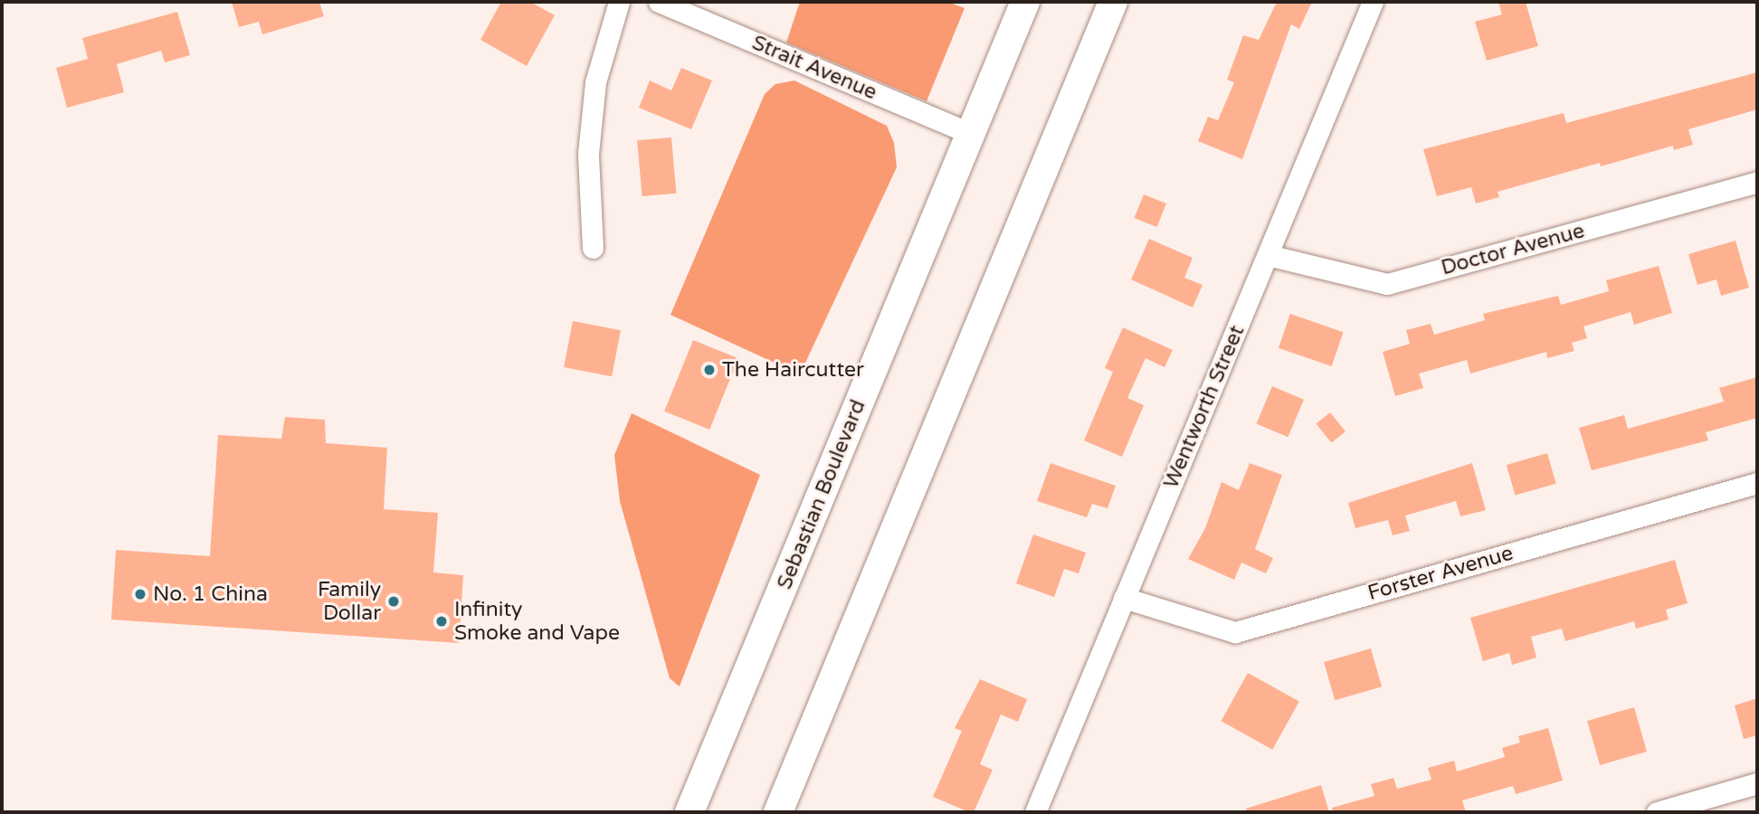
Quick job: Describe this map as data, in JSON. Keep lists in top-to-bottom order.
{
  "streets": {
    "main road": ["Sebastian Boulevard"],
    "street": [
      "Strait Avenue",
      "Doctor Avenue",
      "Wentworth Street",
      "Forster Avenue"
    ]
  },
  "crossings": [
    ["Strait Avenue", "Sebastian Boulevard"],
    ["Doctor Avenue", "Wentworth Street"],
    ["Wentworth Street", "Forster Avenue"]
  ],
  "places": [
    "The Haircutter",
    "No. 1 China",
    "Family Dollar",
    "Infinity Smoke and Vape"
  ]
}
